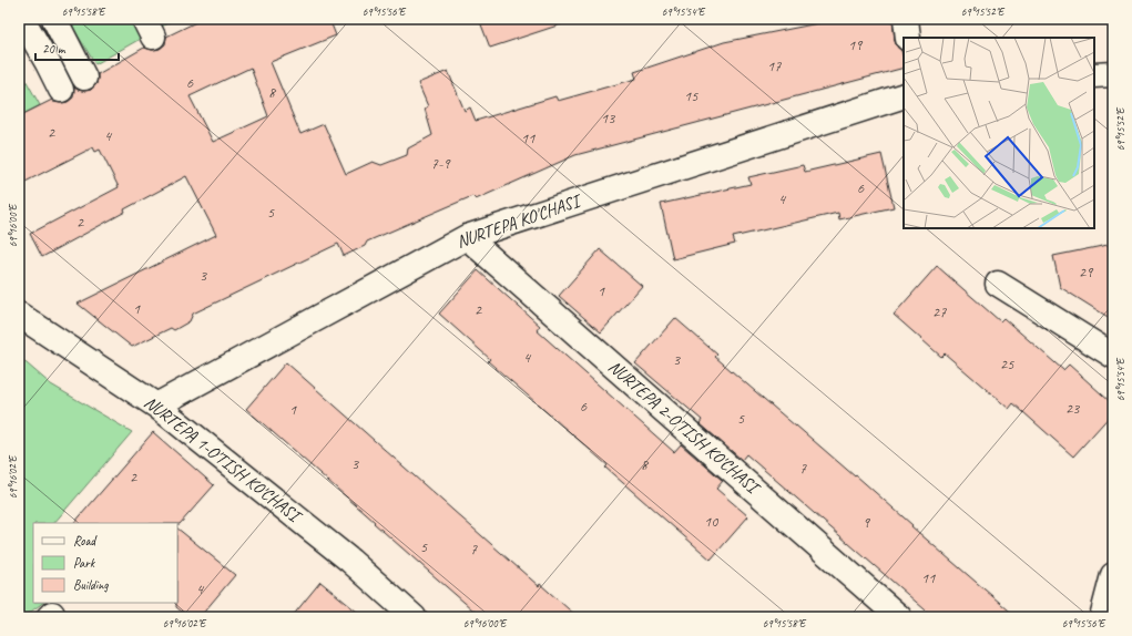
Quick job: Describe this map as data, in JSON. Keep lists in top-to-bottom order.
{
  "streets": {
    "street": ["NURTEPA KO'CHASI", "NURTEPA 2-O'TISH KO'CHASI", "NURTEPA 1-O'TISH KO'CHASI"]
  },
  "crossings": [
    ["NURTEPA KO'CHASI", "NURTEPA 2-O'TISH KO'CHASI"],
    ["NURTEPA KO'CHASI", "NURTEPA 1-O'TISH KO'CHASI"]
  ],
  "house_numbers": [
    "19",
    "17",
    "6",
    "8",
    "15",
    "13",
    "2",
    "4",
    "11",
    "7-9",
    "6",
    "4",
    "5",
    "2",
    "29",
    "3",
    "1",
    "1",
    "2",
    "27",
    "4",
    "3",
    "25",
    "6",
    "23",
    "1",
    "5",
    "3",
    "8",
    "7",
    "2",
    "10",
    "9",
    "5",
    "7",
    "11",
    "4"
  ],
  "legend": ["Road", "Park", "Building"],
  "scale_bar": "20 m",
  "coordinates": [
    "69°15'58\"E",
    "69°15'56\"E",
    "69°15'54\"E",
    "69°15'52\"E",
    "69°16'00\"E",
    "69°16'02\"E"
  ]
}
